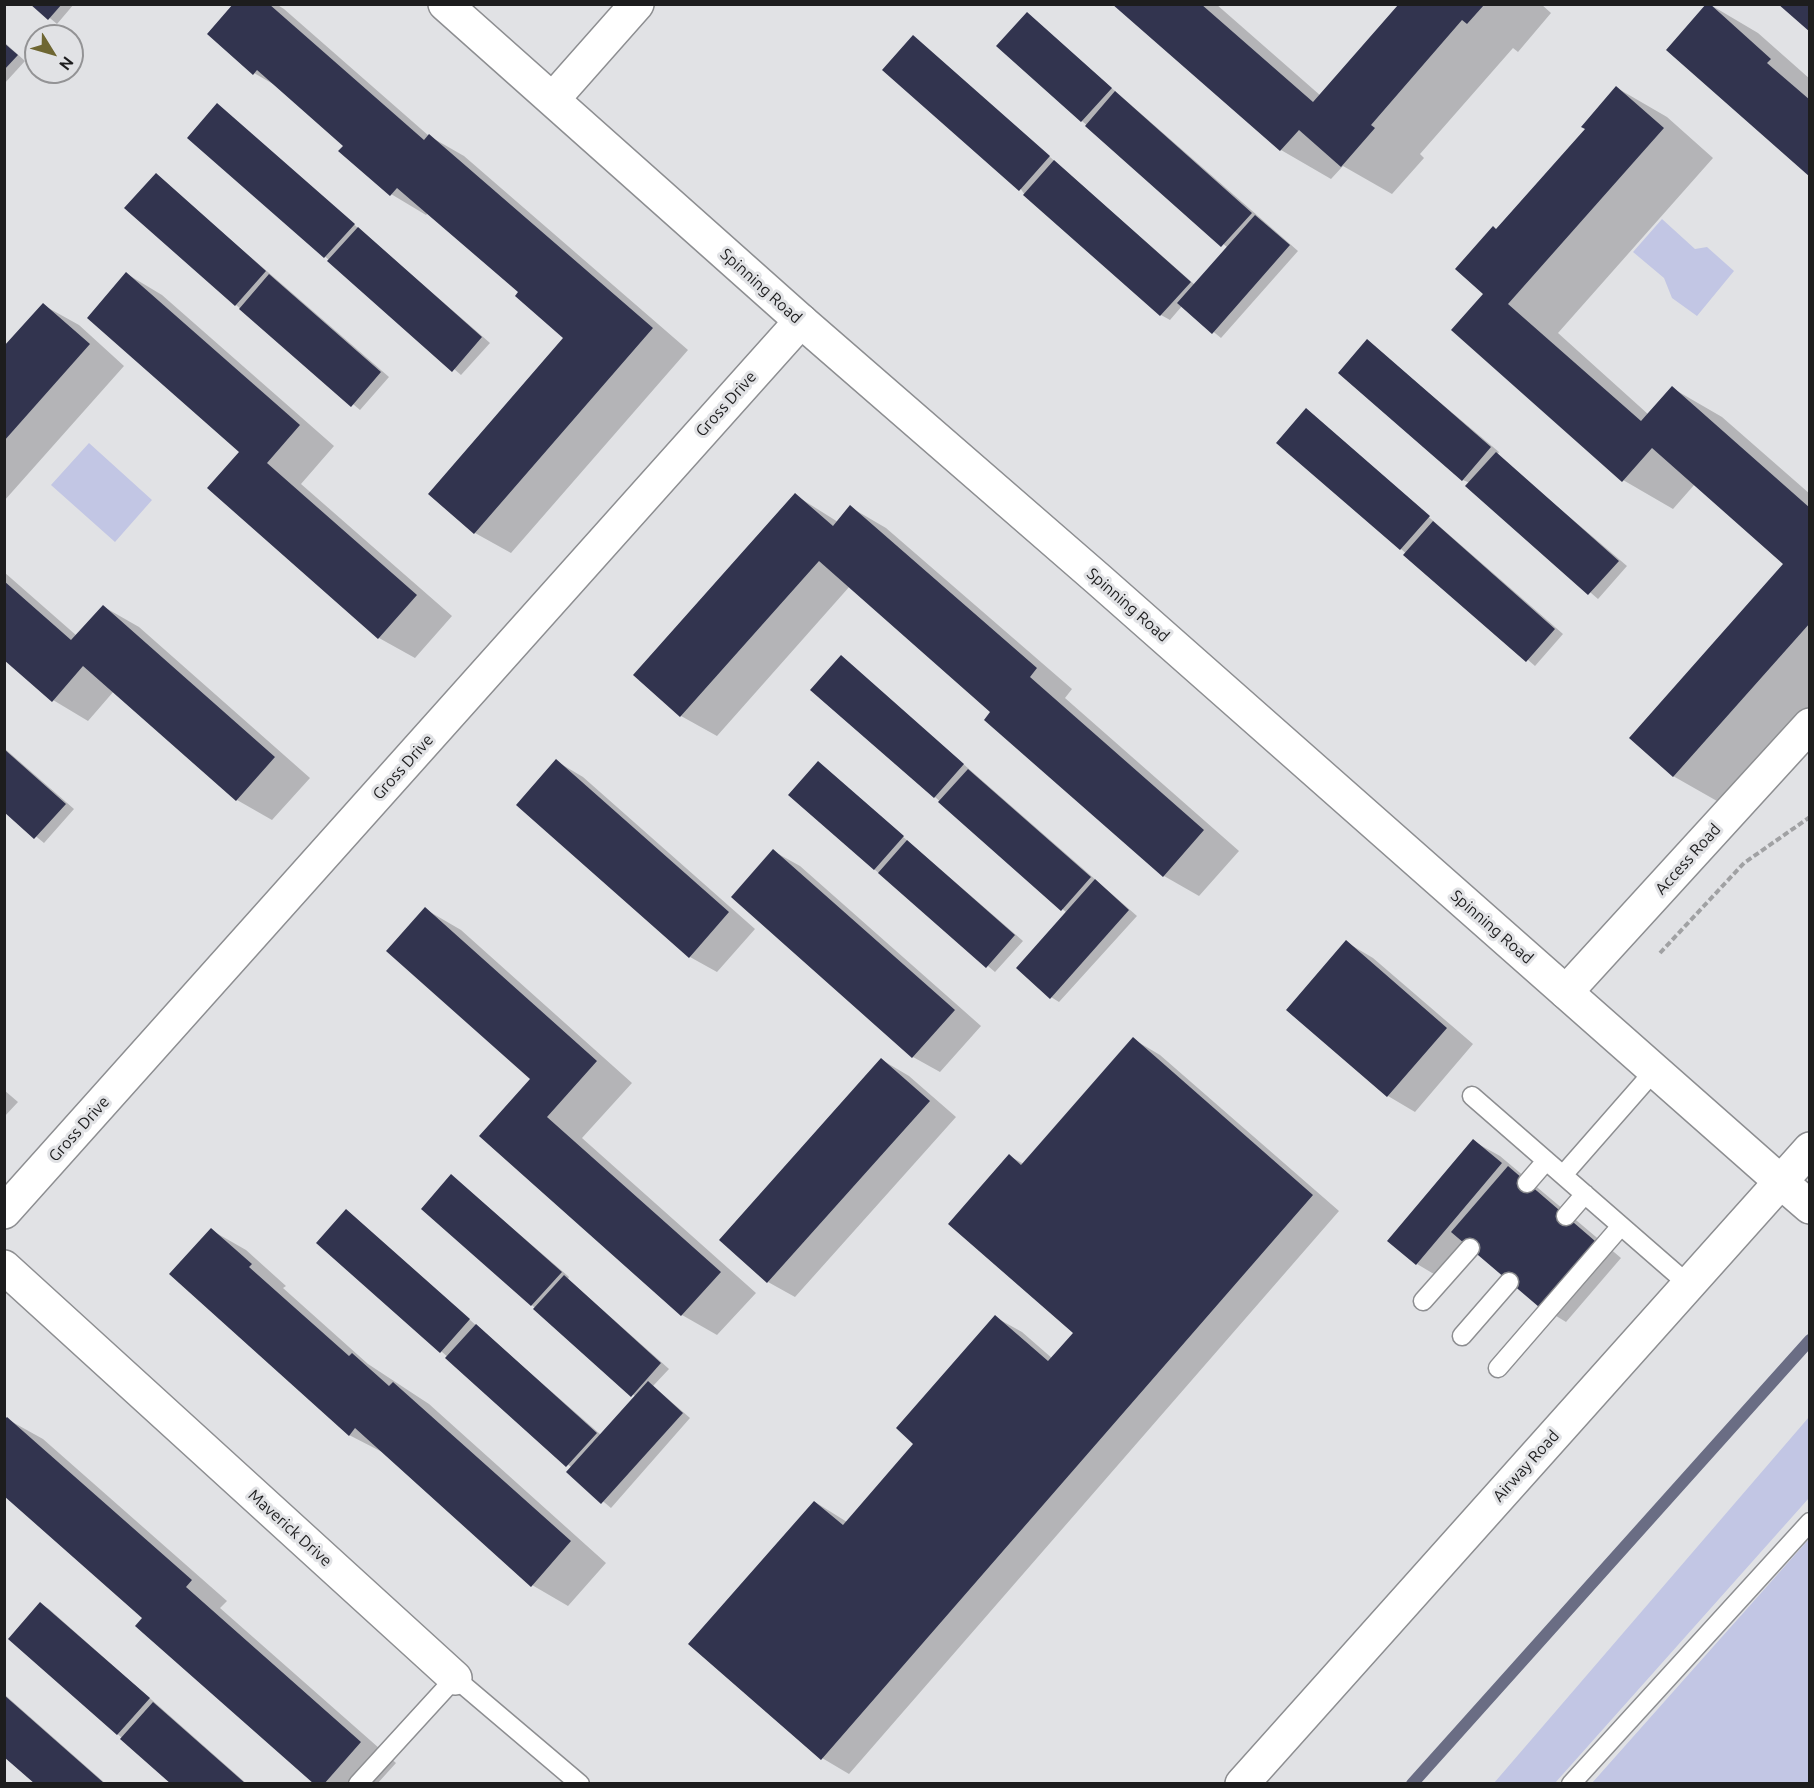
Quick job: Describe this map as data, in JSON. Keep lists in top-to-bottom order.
{
  "streets": {
    "street": [
      "Spinning Road",
      "Gross Drive",
      "Access Road",
      "Airway Road",
      "Maverick Drive"
    ]
  },
  "crossings": [
    ["Spinning Road", "Gross Drive"],
    ["Spinning Road", "Access Road"],
    ["Spinning Road", "Airway Road"]
  ],
  "north": "bottom right"
}
